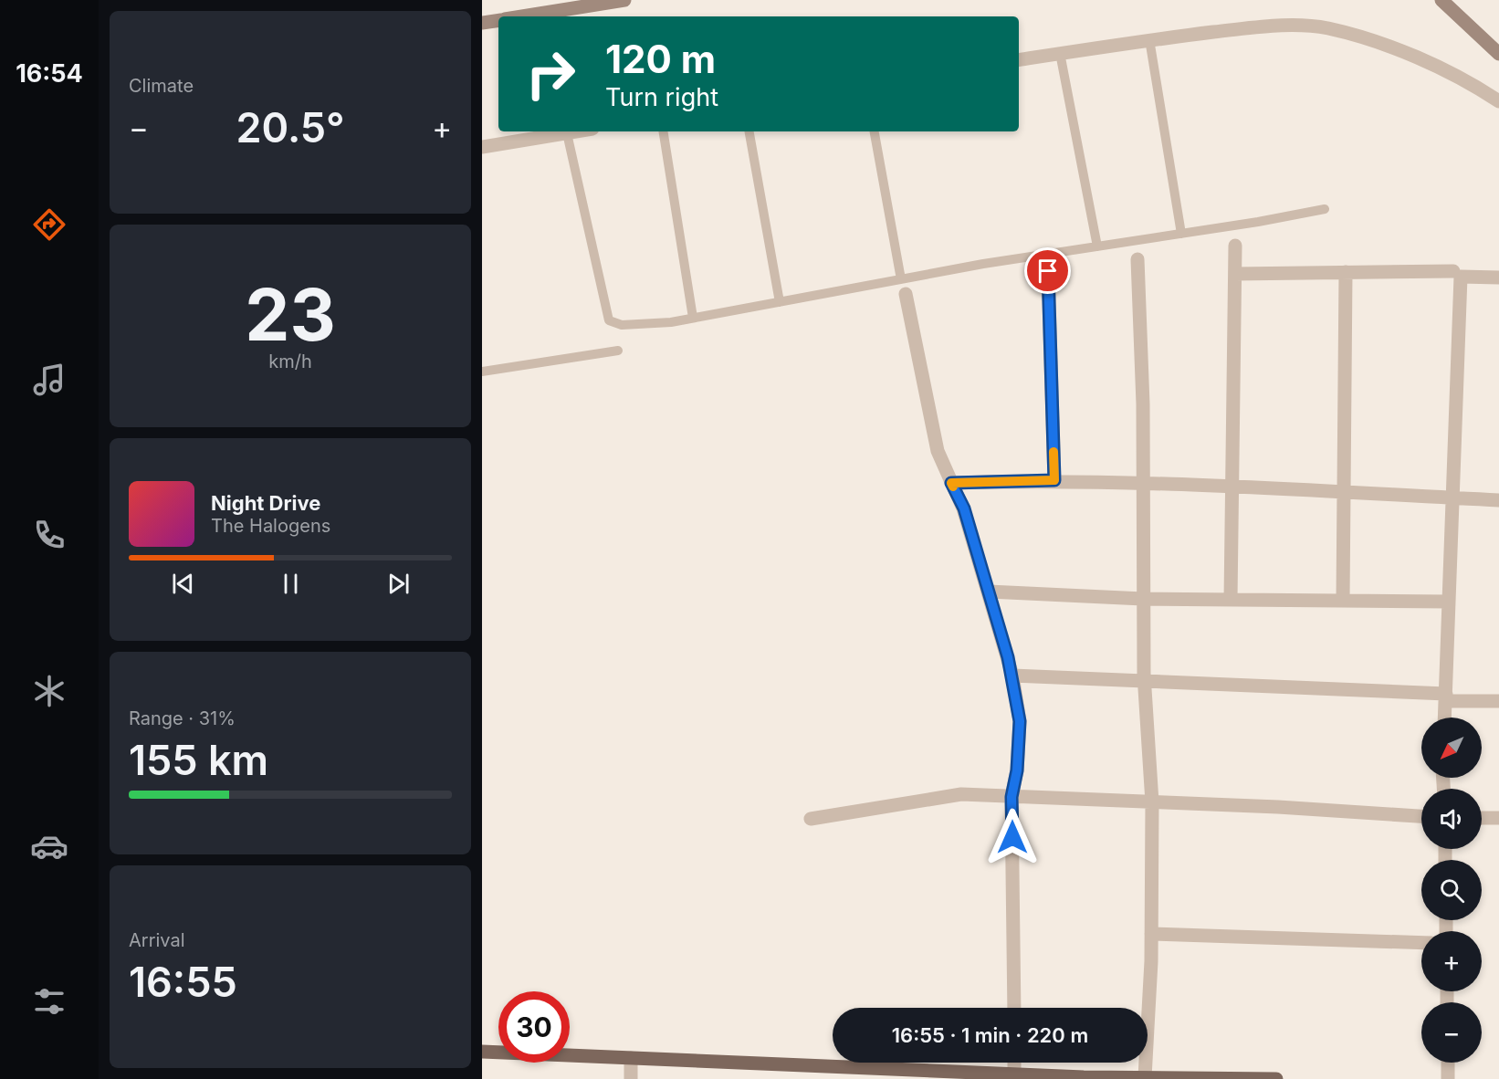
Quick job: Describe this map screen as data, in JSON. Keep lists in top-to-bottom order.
{
  "north": "bottom left",
  "page": {
    "tabs": "16:54",
    "tile": [
      "Climate",
      ["23", "km/h"],
      ["Range · 31%", "155 km"],
      ["Arrival", "16:55"]
    ],
    "turn": ["120 m", "Turn right"],
    "heat": ["−", "20.5°", "+"],
    "song": ["Night Drive", "The Halogens"],
    "map_buttons": ["+", "−"],
    "limit": "30",
    "trip": "16:55 · 1 min · 220 m"
  }
}
